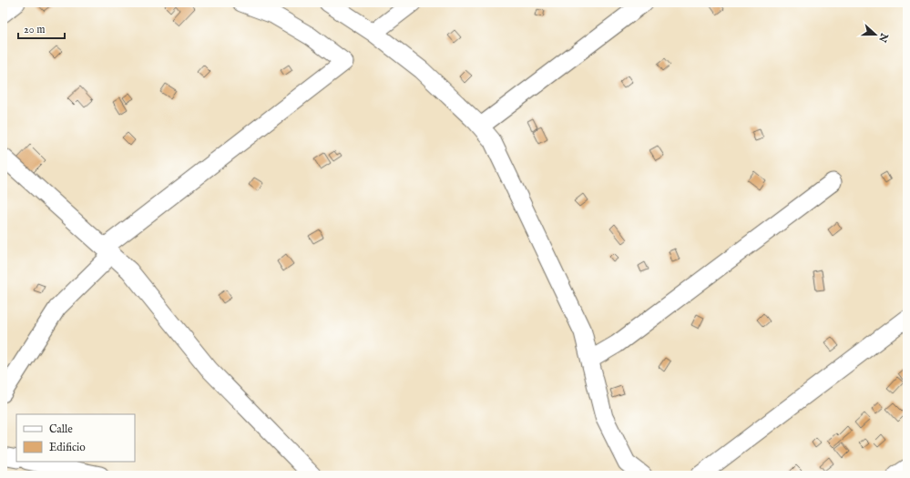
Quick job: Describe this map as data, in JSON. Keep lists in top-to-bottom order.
{
  "legend": ["Calle", "Edificio"],
  "scale_bar": "20 m",
  "north": "right"
}
